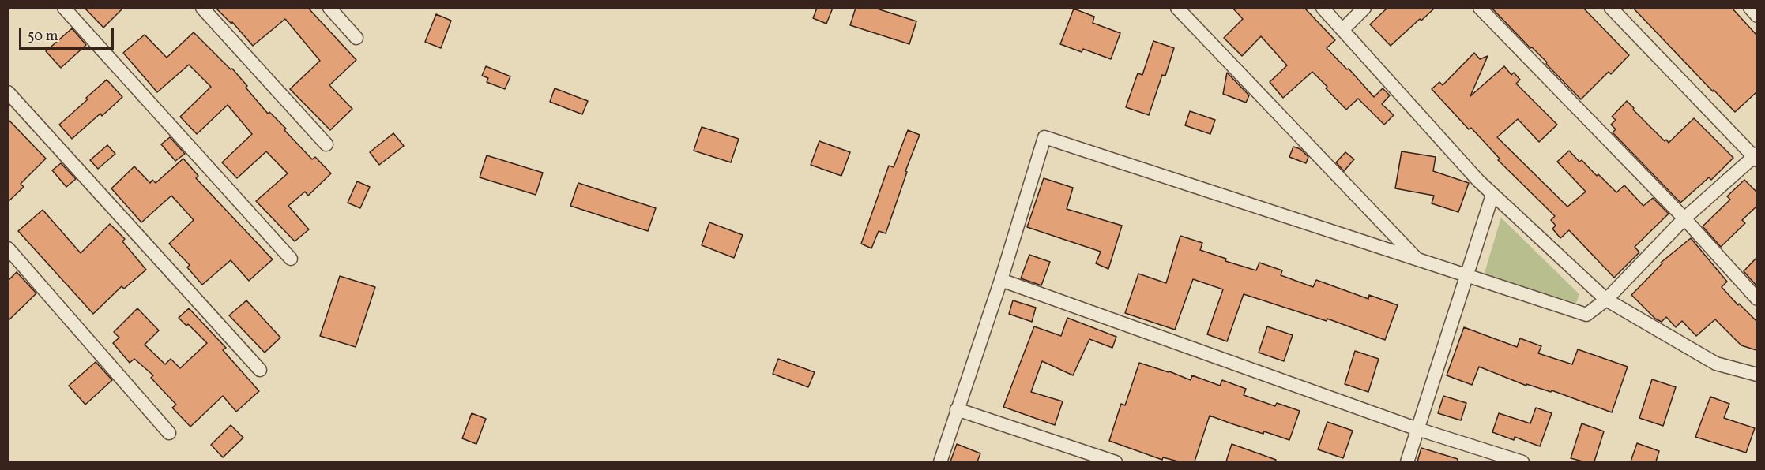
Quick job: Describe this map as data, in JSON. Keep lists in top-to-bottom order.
{
  "scale_bar": "50 m"
}
